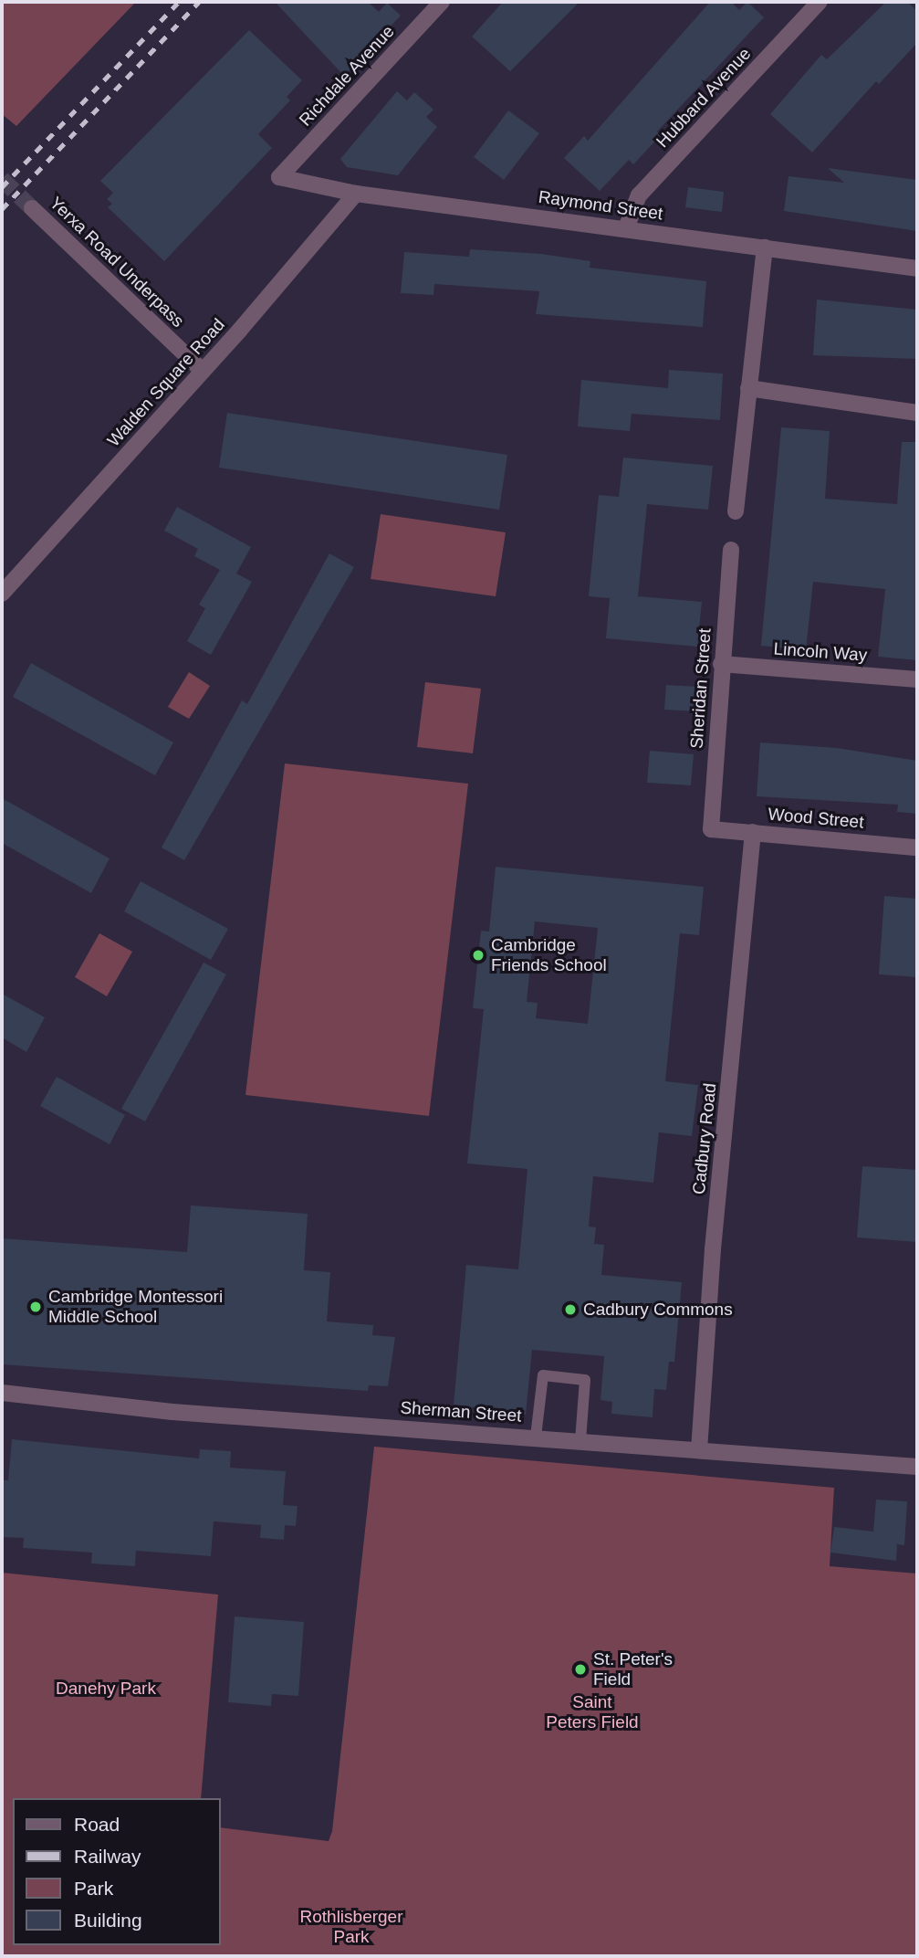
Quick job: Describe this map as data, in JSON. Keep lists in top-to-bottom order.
{
  "streets": {
    "street": [
      "Richdale Avenue",
      "Hubbard Avenue",
      "Raymond Street",
      "Yerxa Road Underpass",
      "Walden Square Road",
      "Lincoln Way",
      "Sheridan Street",
      "Wood Street",
      "Cadbury Road",
      "Sherman Street"
    ]
  },
  "crossings": [
    ["Richdale Avenue", "Raymond Street"],
    ["Hubbard Avenue", "Raymond Street"],
    ["Raymond Street", "Walden Square Road"],
    ["Yerxa Road Underpass", "Walden Square Road"],
    ["Lincoln Way", "Sheridan Street"],
    ["Sheridan Street", "Wood Street"],
    ["Wood Street", "Cadbury Road"],
    ["Cadbury Road", "Sherman Street"]
  ],
  "parks": ["Danehy Park", "Saint Peters Field", "Rothlisberger Park"],
  "places": [
    "Cambridge Friends School",
    "Cambridge Montessori Middle School",
    "Cadbury Commons",
    "St. Peter's Field"
  ],
  "legend": [
    "Road",
    "Railway",
    "Park",
    "Building"
  ]
}
